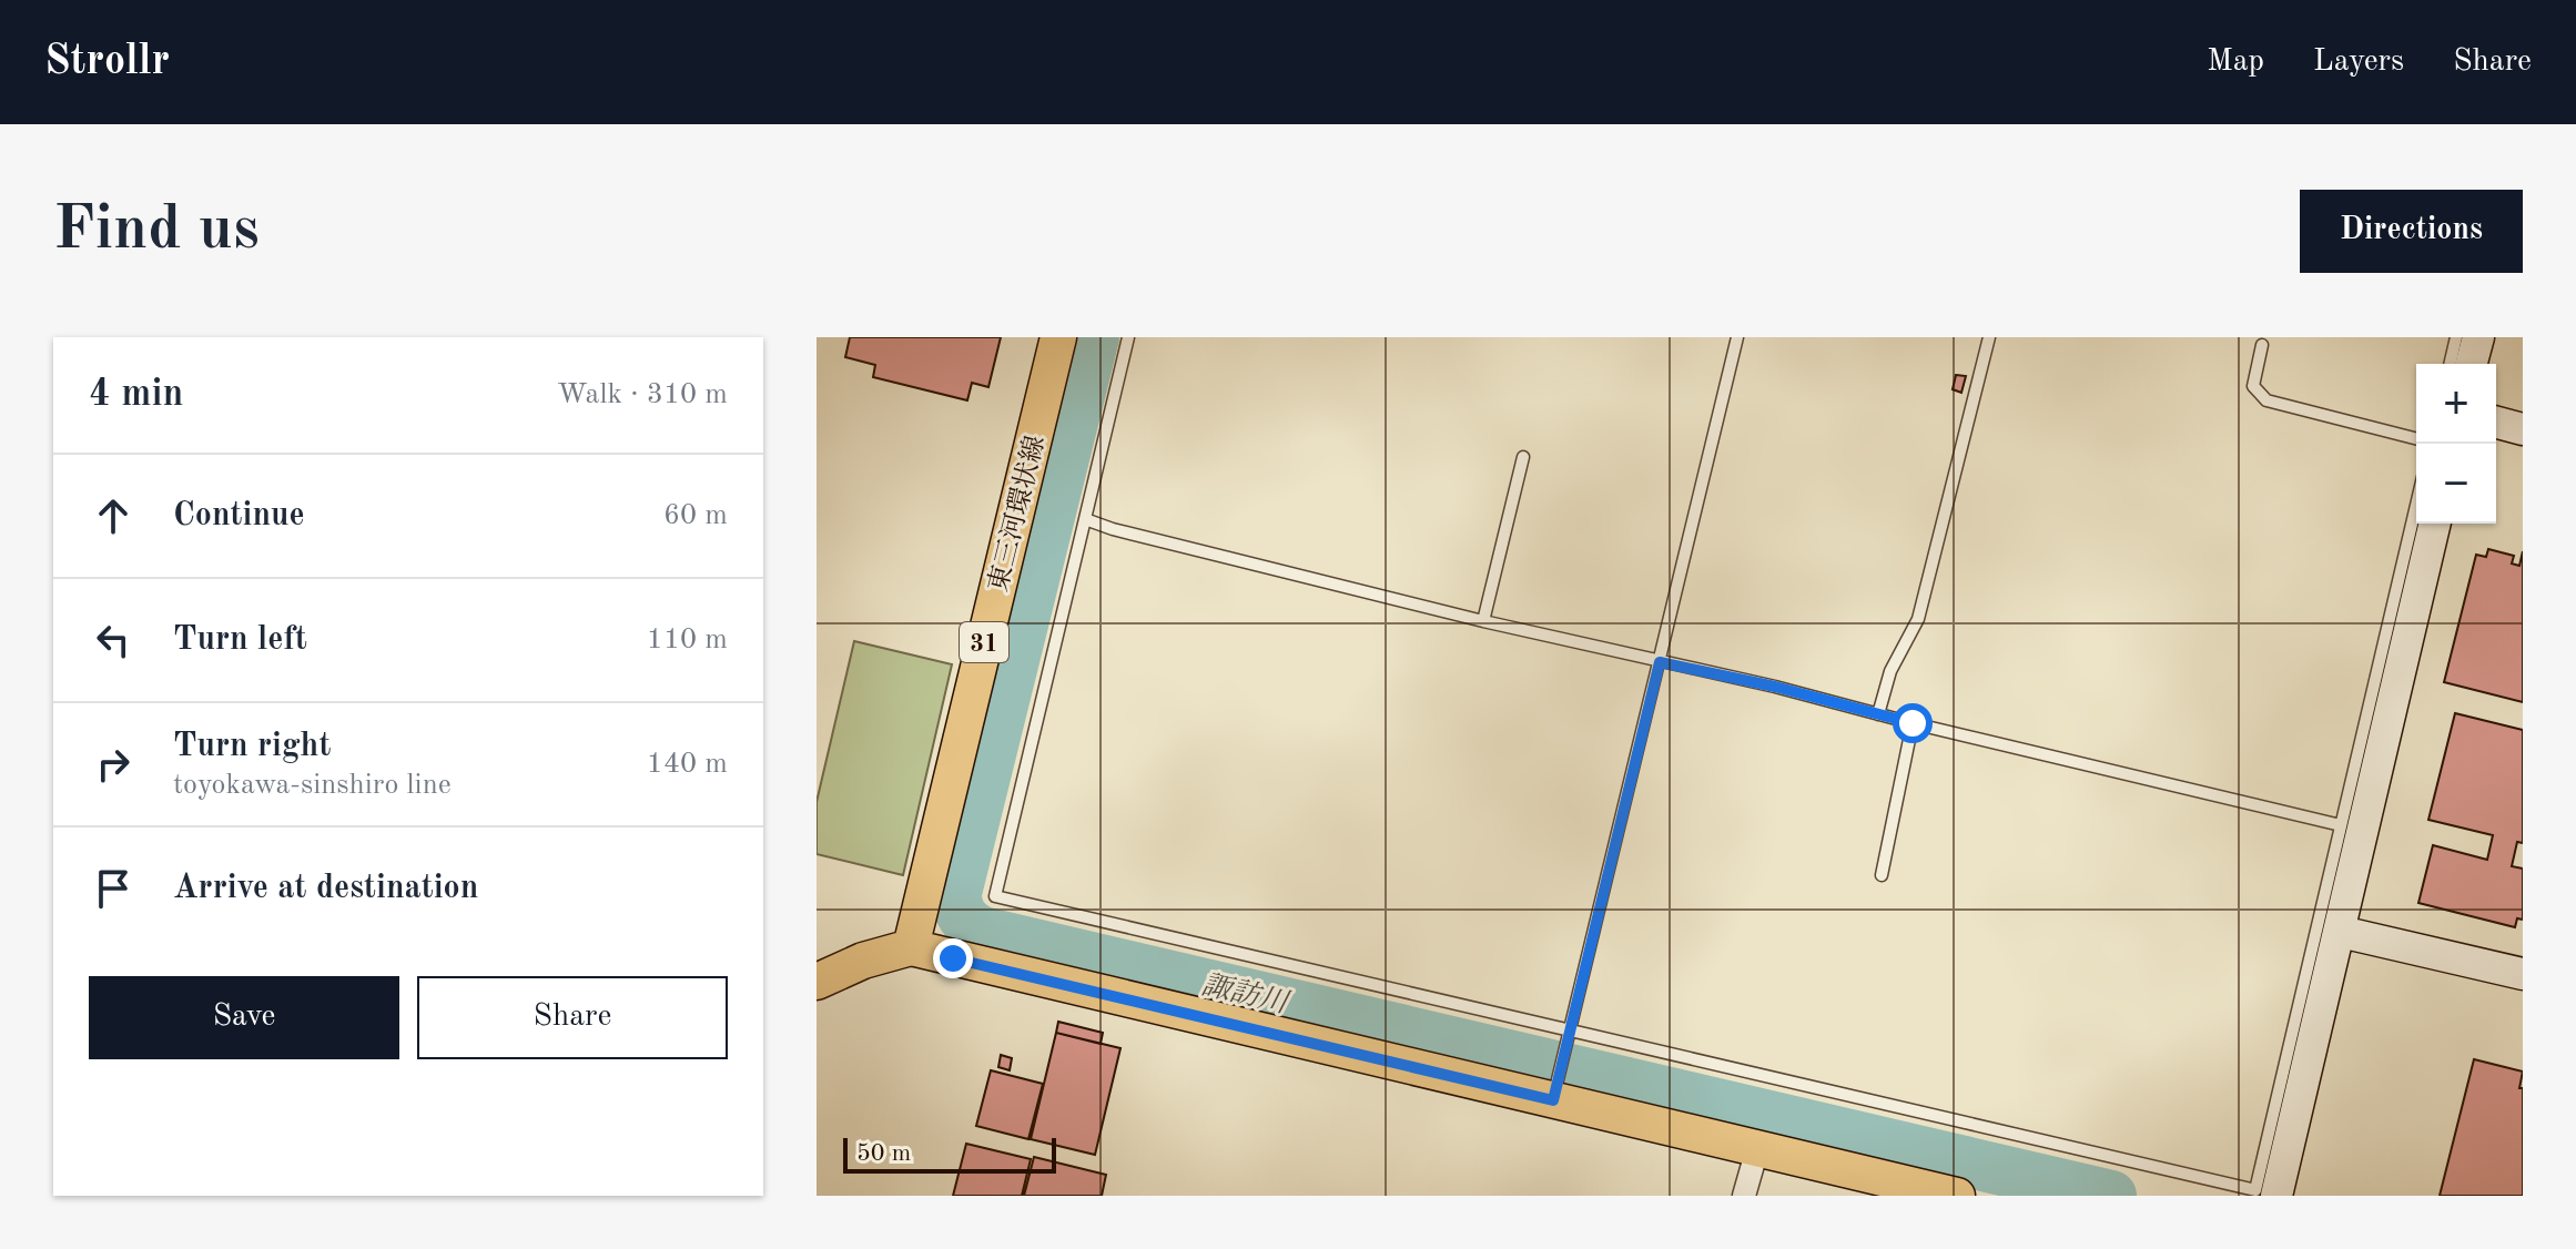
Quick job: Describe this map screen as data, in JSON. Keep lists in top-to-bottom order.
{
  "streets": {
    "main road": ["東三河環状線", "31"]
  },
  "water": ["諏訪川"],
  "scale_bar": "50 m",
  "page": {
    "header": "Strollr",
    "nav": ["Map", "Layers", "Share"],
    "buttons": [
      "Directions",
      ["Save", "Share"]
    ],
    "title": "Find us",
    "heading": ["4 min", "Walk · 310 m"],
    "map_buttons": ["+", "−"],
    "list": [
      ["Continue", "60 m"],
      ["Turn left", "110 m"],
      ["Turn right", "toyokawa-sinshiro line", "140 m"],
      "Arrive at destination"
    ],
    "scale": "50 m"
  }
}
